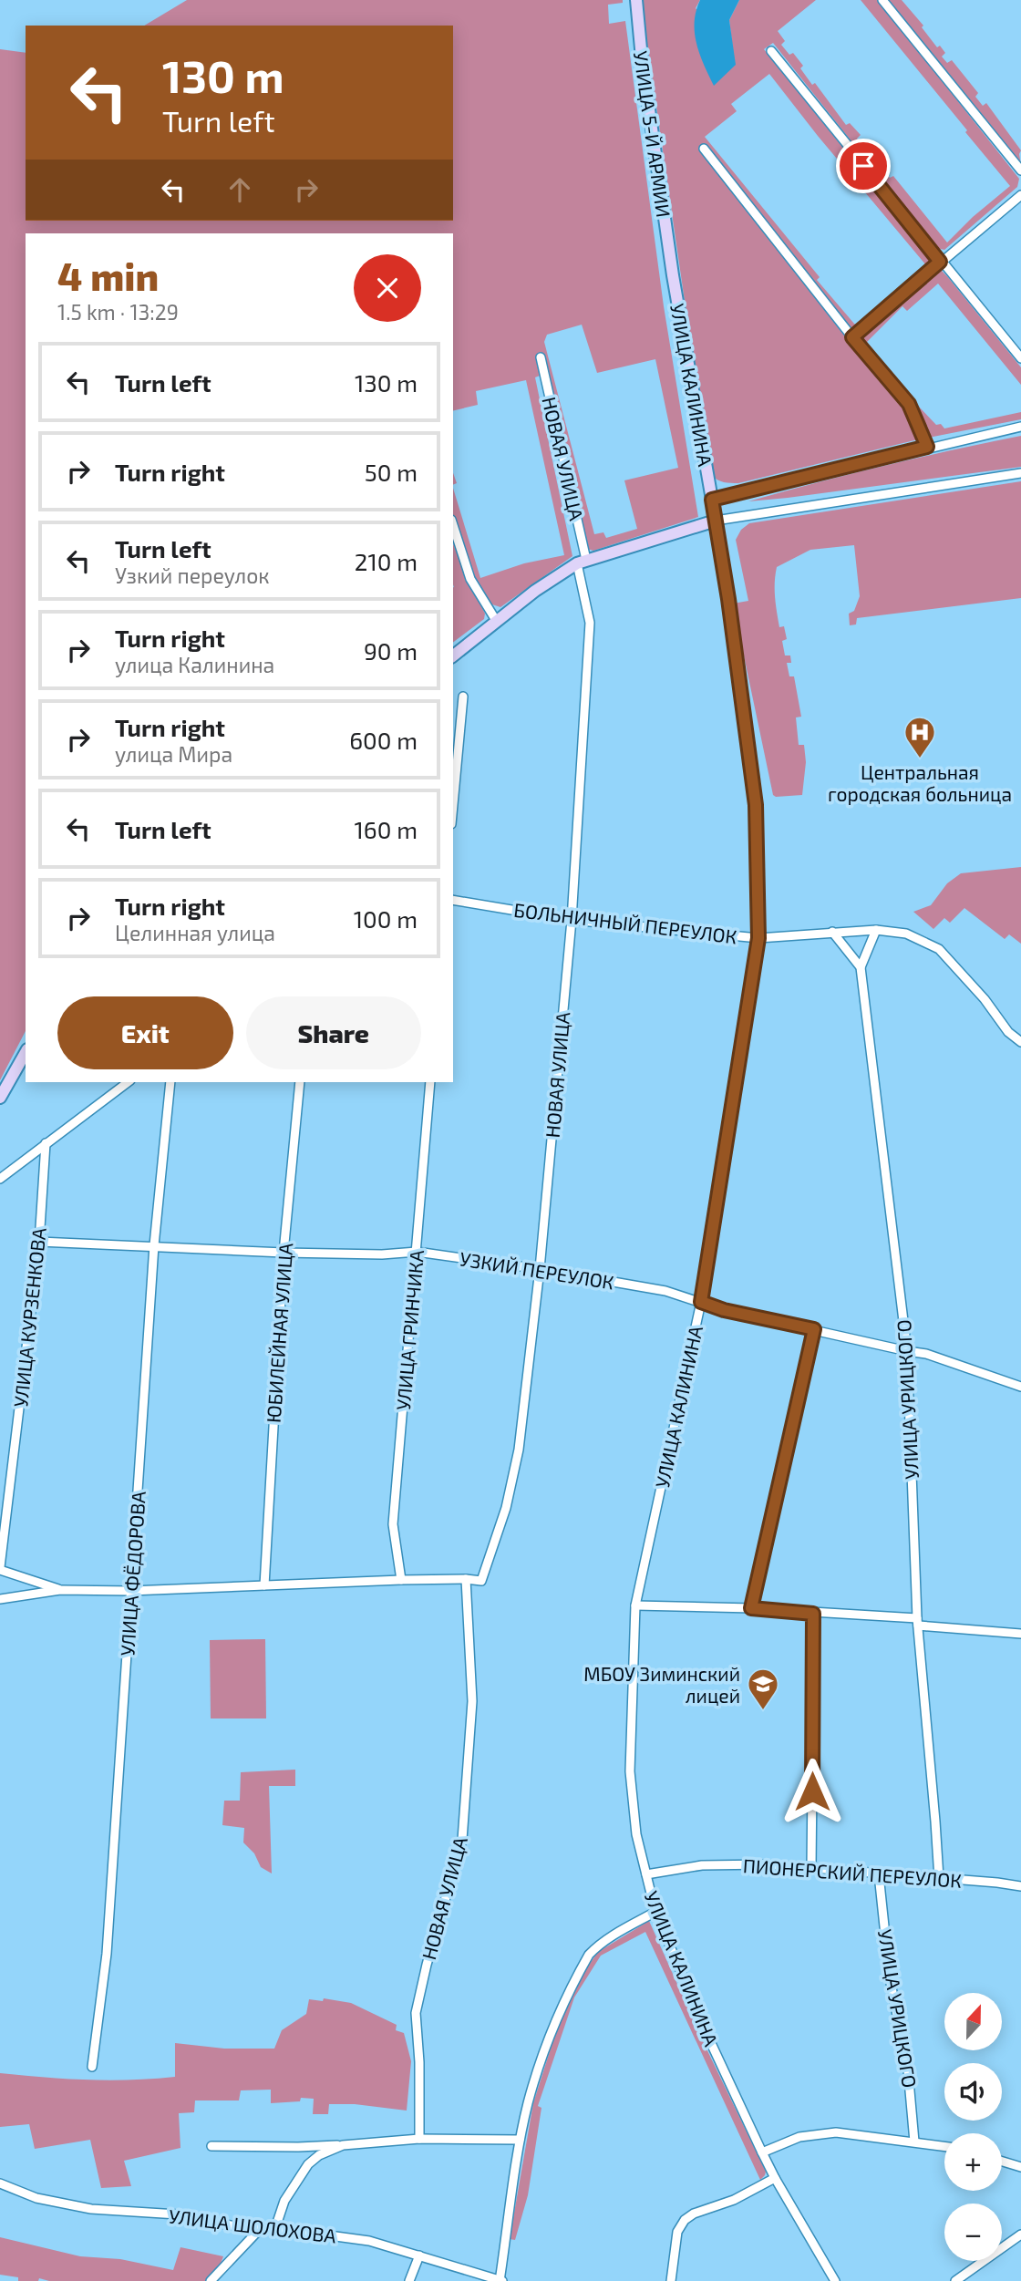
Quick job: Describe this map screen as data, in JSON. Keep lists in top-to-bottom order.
{
  "streets": {
    "street": [
      "УЛИЦА 5-Й АРМИИ",
      "УЛИЦА КАЛИНИНА",
      "НОВАЯ УЛИЦА",
      "БОЛЬНИЧНЫЙ ПЕРЕУЛОК",
      "УЗКИЙ ПЕРЕУЛОК",
      "УЛИЦА КУРЗЕНКОВА",
      "УЛИЦА ГРИНЧИКА",
      "ЮБИЛЕЙНАЯ УЛИЦА",
      "УЛИЦА УРИЦКОГО",
      "УЛИЦА ФЁДОРОВА",
      "ПИОНЕРСКИЙ ПЕРЕУЛОК",
      "УЛИЦА ШОЛОХОВА"
    ]
  },
  "crossings": [
    ["УЛИЦА 5-Й АРМИИ", "УЛИЦА КАЛИНИНА"],
    ["УЛИЦА КАЛИНИНА", "БОЛЬНИЧНЫЙ ПЕРЕУЛОК"],
    ["УЛИЦА КАЛИНИНА", "УЗКИЙ ПЕРЕУЛОК"],
    ["УЛИЦА КАЛИНИНА", "ПИОНЕРСКИЙ ПЕРЕУЛОК"],
    ["НОВАЯ УЛИЦА", "БОЛЬНИЧНЫЙ ПЕРЕУЛОК"],
    ["НОВАЯ УЛИЦА", "УЗКИЙ ПЕРЕУЛОК"],
    ["УЗКИЙ ПЕРЕУЛОК", "УЛИЦА КУРЗЕНКОВА"],
    ["УЗКИЙ ПЕРЕУЛОК", "УЛИЦА ГРИНЧИКА"],
    ["УЗКИЙ ПЕРЕУЛОК", "ЮБИЛЕЙНАЯ УЛИЦА"],
    ["УЗКИЙ ПЕРЕУЛОК", "УЛИЦА УРИЦКОГО"],
    ["УЗКИЙ ПЕРЕУЛОК", "УЛИЦА ФЁДОРОВА"],
    ["УЛИЦА УРИЦКОГО", "ПИОНЕРСКИЙ ПЕРЕУЛОК"]
  ],
  "places": {
    "hospital": ["Центральная городская больница"],
    "school or university": ["МБОУ Зиминский лицей"]
  },
  "north": "top",
  "page": {
    "turn": ["130 m", "Turn left"],
    "heading": ["4 min", "1.5 km · 13:29"],
    "list": [
      {
        "name": "Turn left",
        "value": "130 m"
      },
      {
        "name": "Turn right",
        "value": "50 m"
      },
      {
        "name": "Turn left",
        "note": "Узкий переулок",
        "value": "210 m"
      },
      {
        "name": "Turn right",
        "note": "улица Калинина",
        "value": "90 m"
      },
      {
        "name": "Turn right",
        "note": "улица Мира",
        "value": "600 m"
      },
      {
        "name": "Turn left",
        "value": "160 m"
      },
      {
        "name": "Turn right",
        "note": "Целинная улица",
        "value": "100 m"
      }
    ],
    "buttons": ["Exit", "Share"],
    "map_buttons": ["+", "−"]
  }
}
